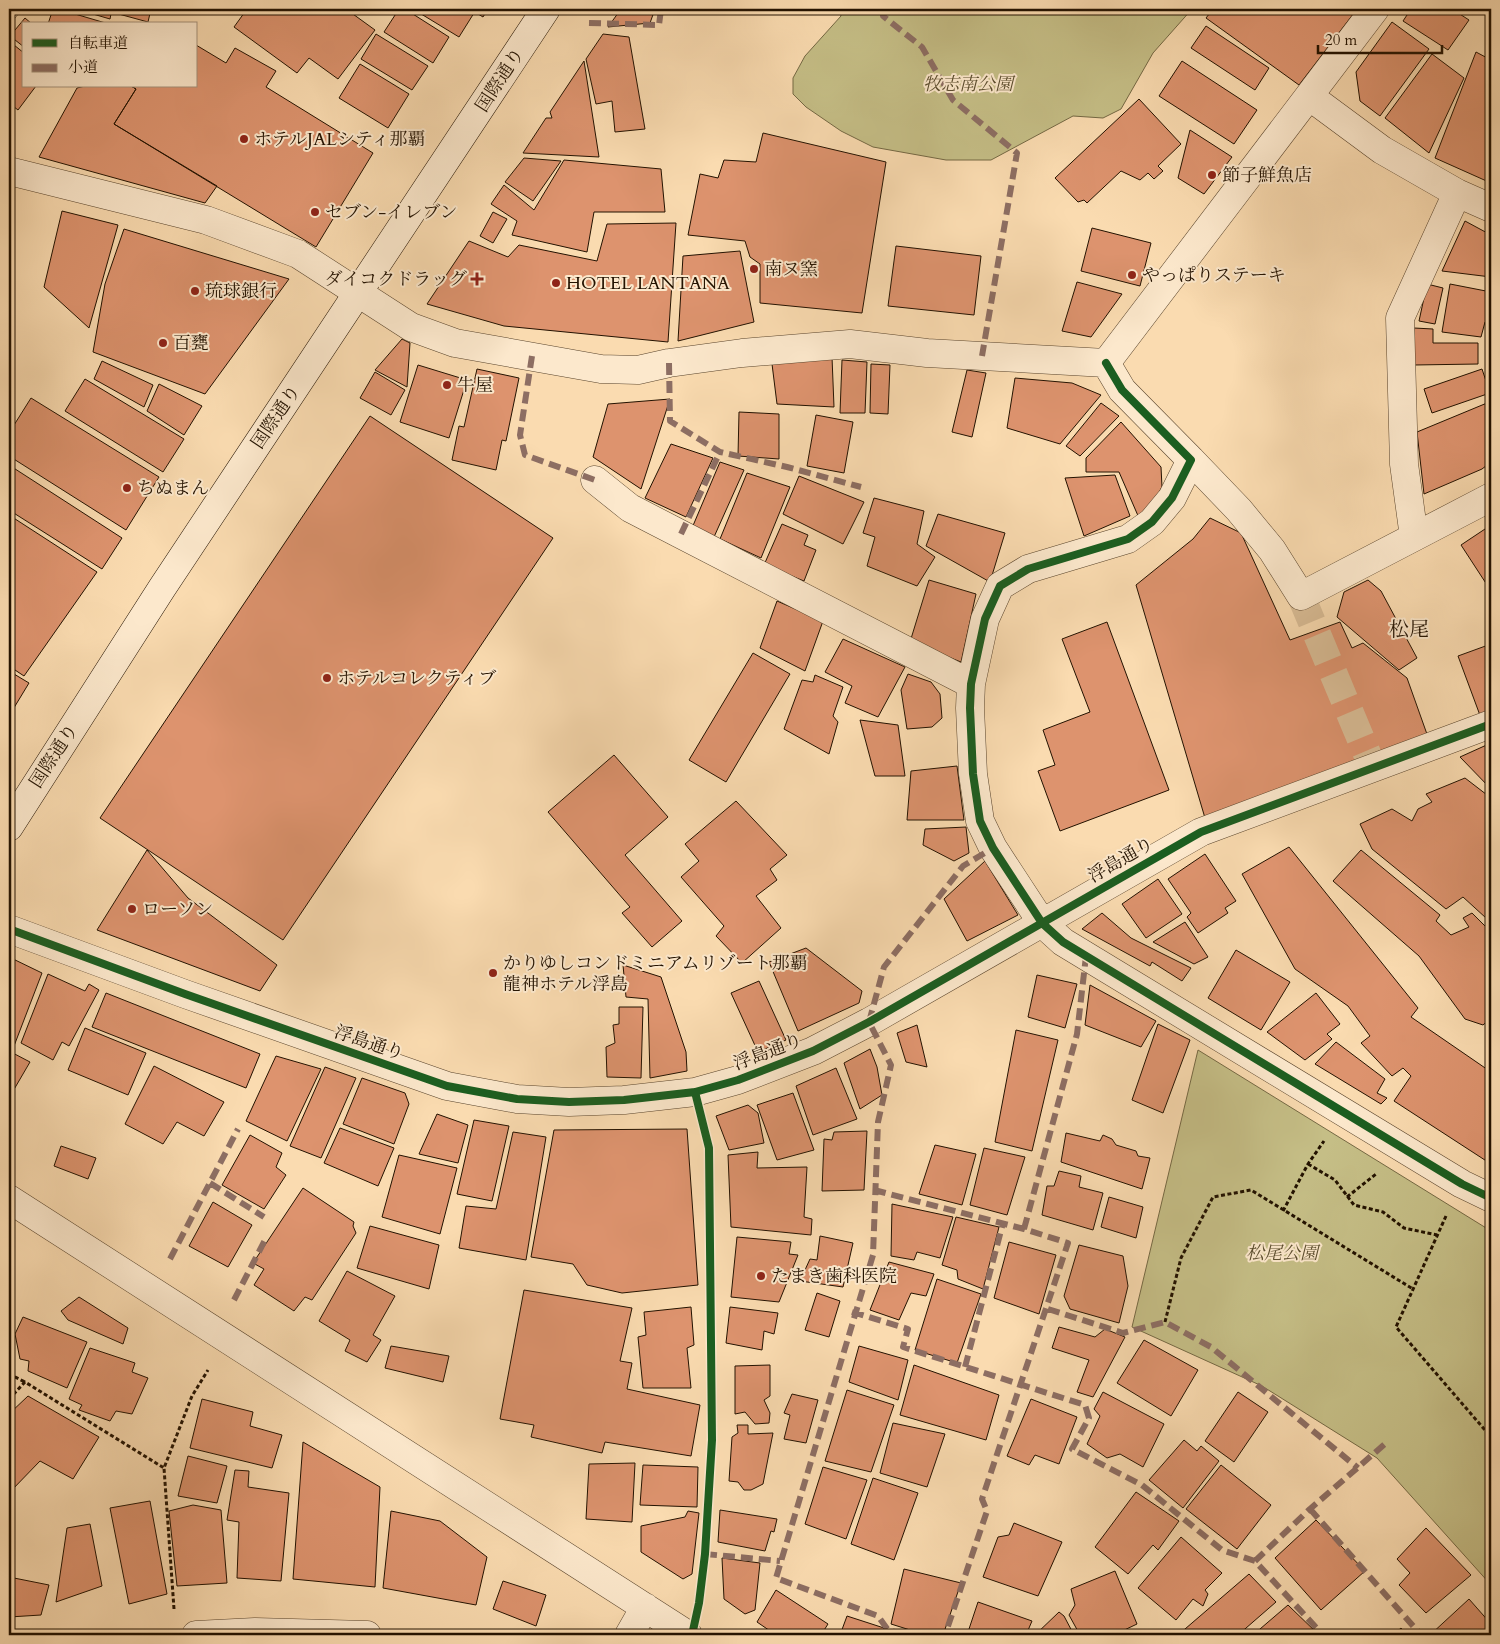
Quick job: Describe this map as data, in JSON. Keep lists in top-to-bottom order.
{
  "streets": {
    "street": ["国際通り", "浮島通り"]
  },
  "districts": ["松尾"],
  "parks": ["牧志南公園", "松尾公園"],
  "places": {
    "other": [
      "ホテルJALシティ那覇",
      "節子鮮魚店",
      "セブン-イレブン",
      "南ヌ窯",
      "やっぱりステーキ",
      "HOTEL LANTANA",
      "琉球銀行",
      "百甕",
      "牛屋",
      "ちぬまん",
      "ホテルコレクティブ",
      "ローソン",
      "かりゆしコンドミニアムリゾート那覇 龍神ホテル浮島",
      "たまき歯科医院"
    ],
    "health": ["ダイコクドラッグ"]
  },
  "legend": ["自転車道", "小道"],
  "scale_bar": "20 m"
}
